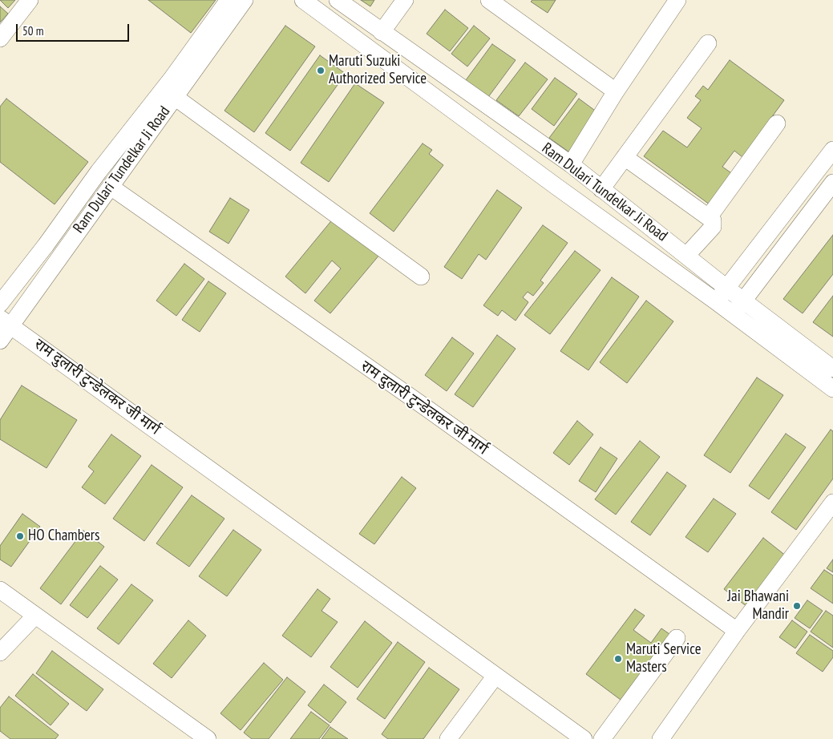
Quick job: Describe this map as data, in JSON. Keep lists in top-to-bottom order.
{
  "streets": {
    "street": ["Ram Dulari Tundelkar Ji Road", "राम दुलारी टुन्डेलकर जी मार्ग"]
  },
  "crossings": [
    ["Ram Dulari Tundelkar Ji Road", "राम दुलारी टुन्डेलकर जी मार्ग"]
  ],
  "places": [
    "Maruti Suzuki Authorized Service",
    "HO Chambers",
    "Jai Bhawani Mandir",
    "Maruti Service Masters"
  ],
  "scale_bar": "50 m"
}
